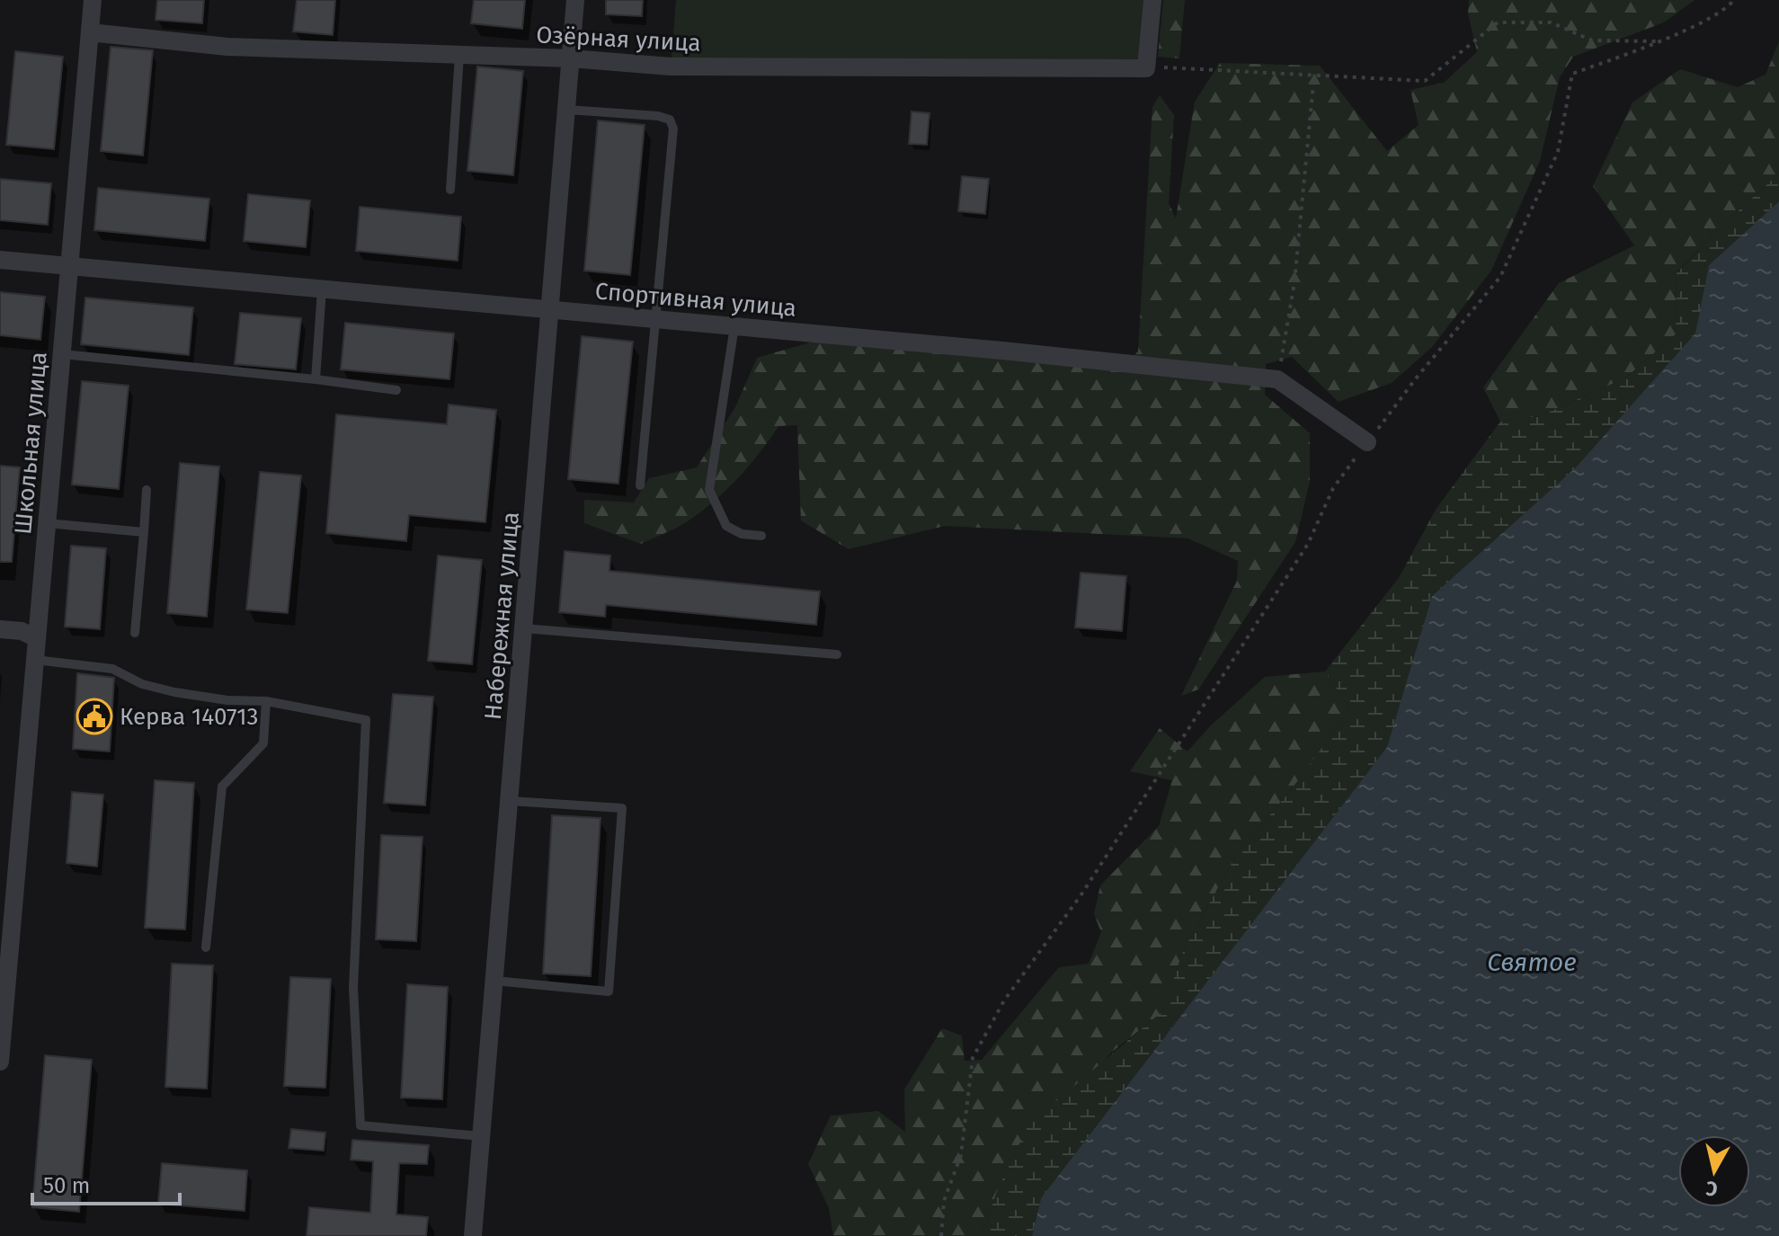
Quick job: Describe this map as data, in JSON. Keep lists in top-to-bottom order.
{
  "streets": {
    "street": [
      "Озёрная улица",
      "Спортивная улица",
      "Школьная улица",
      "Набережная улица"
    ]
  },
  "crossings": [
    ["Озёрная улица", "Школьная улица"],
    ["Озёрная улица", "Набережная улица"],
    ["Спортивная улица", "Школьная улица"],
    ["Спортивная улица", "Набережная улица"]
  ],
  "water": ["Святое"],
  "places": {
    "public building": ["Керва 140713"]
  },
  "scale_bar": "50 m",
  "north": "bottom"
}
